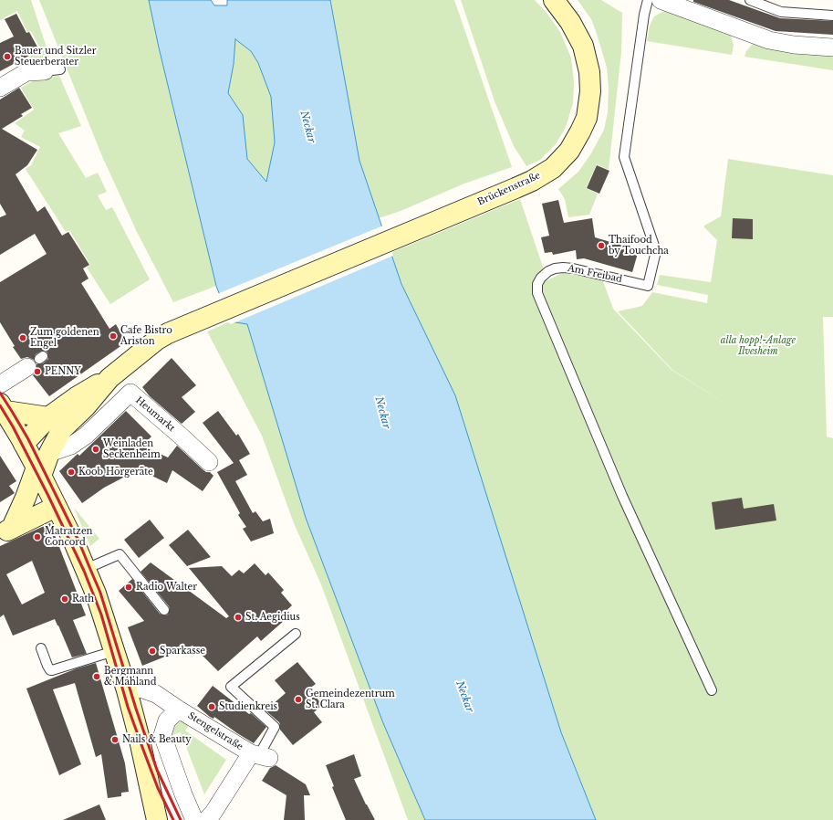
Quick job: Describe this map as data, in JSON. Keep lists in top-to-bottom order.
{
  "streets": {
    "main road": ["Brückenstraße"],
    "street": ["Heumarkt", "Stengelstraße"],
    "lane": ["Am Freibad"]
  },
  "water": ["Neckar"],
  "parks": ["alla hopp!-Anlage Ilvesheim"],
  "places": [
    "Bauer und Sitzler Steuerberater",
    "Thaifood by Touchcha",
    "Cafe Bistro Ariston",
    "Zum goldenen Engel",
    "PENNY",
    "Weinladen Seckenheim",
    "Koob Hörgeräte",
    "Matratzen Concord",
    "Radio Walter",
    "Rath",
    "St. Aegidius",
    "Sparkasse",
    "Bergmann & Mahland",
    "Gemeindezentrum St. Clara",
    "Studienkreis",
    "Nails & Beauty"
  ]
}
